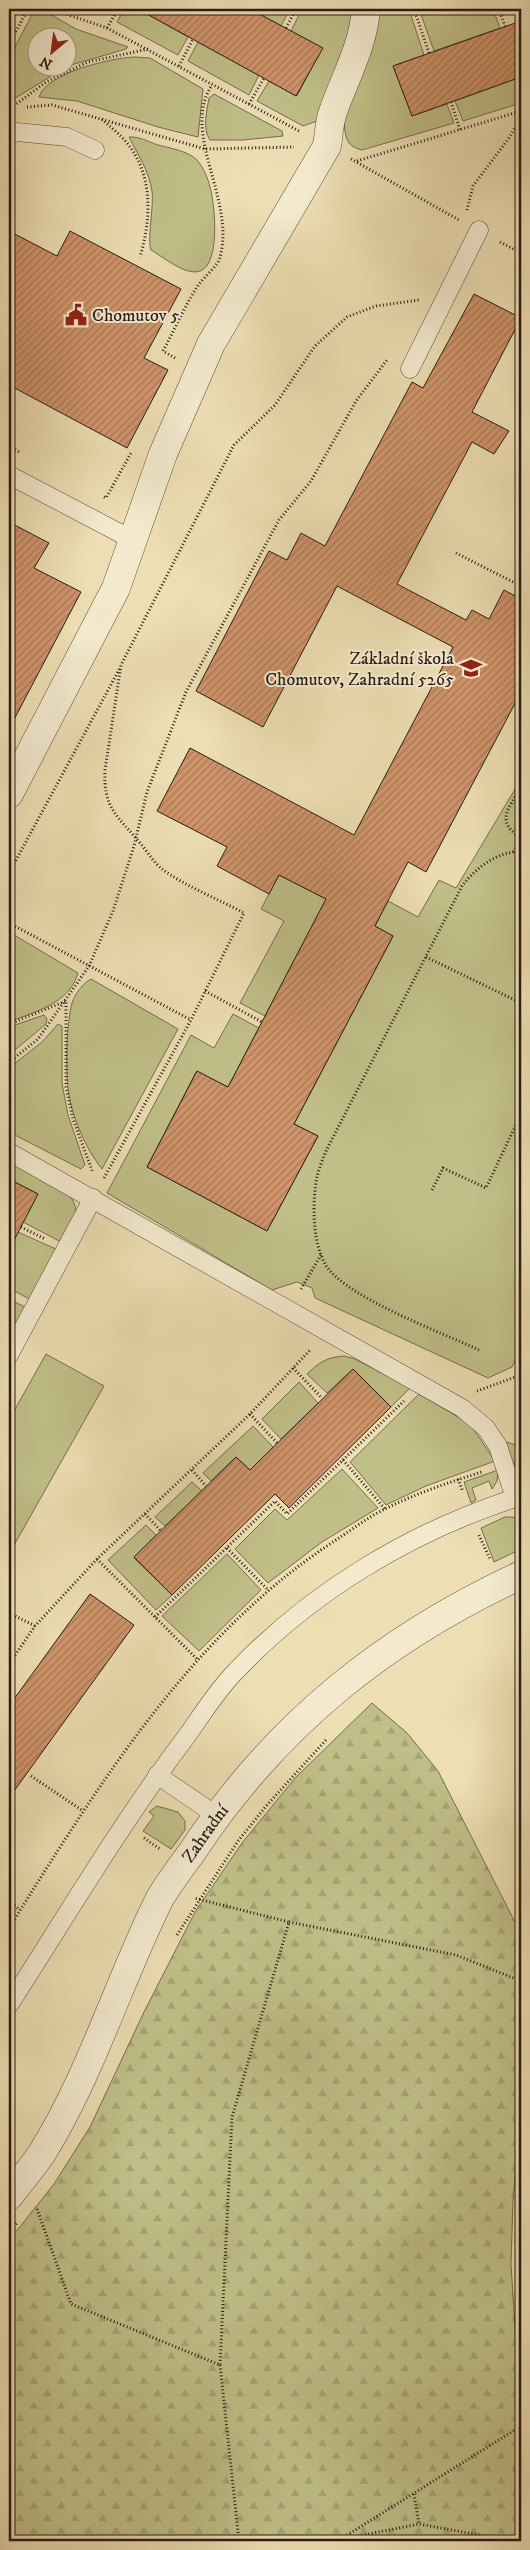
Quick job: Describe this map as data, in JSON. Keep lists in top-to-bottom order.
{
  "streets": {
    "street": ["Zahradní"]
  },
  "places": {
    "public building": ["Chomutov 5"],
    "school or university": ["Základní škola Chomutov, Zahradní 5265"]
  },
  "north": "bottom left"
}
